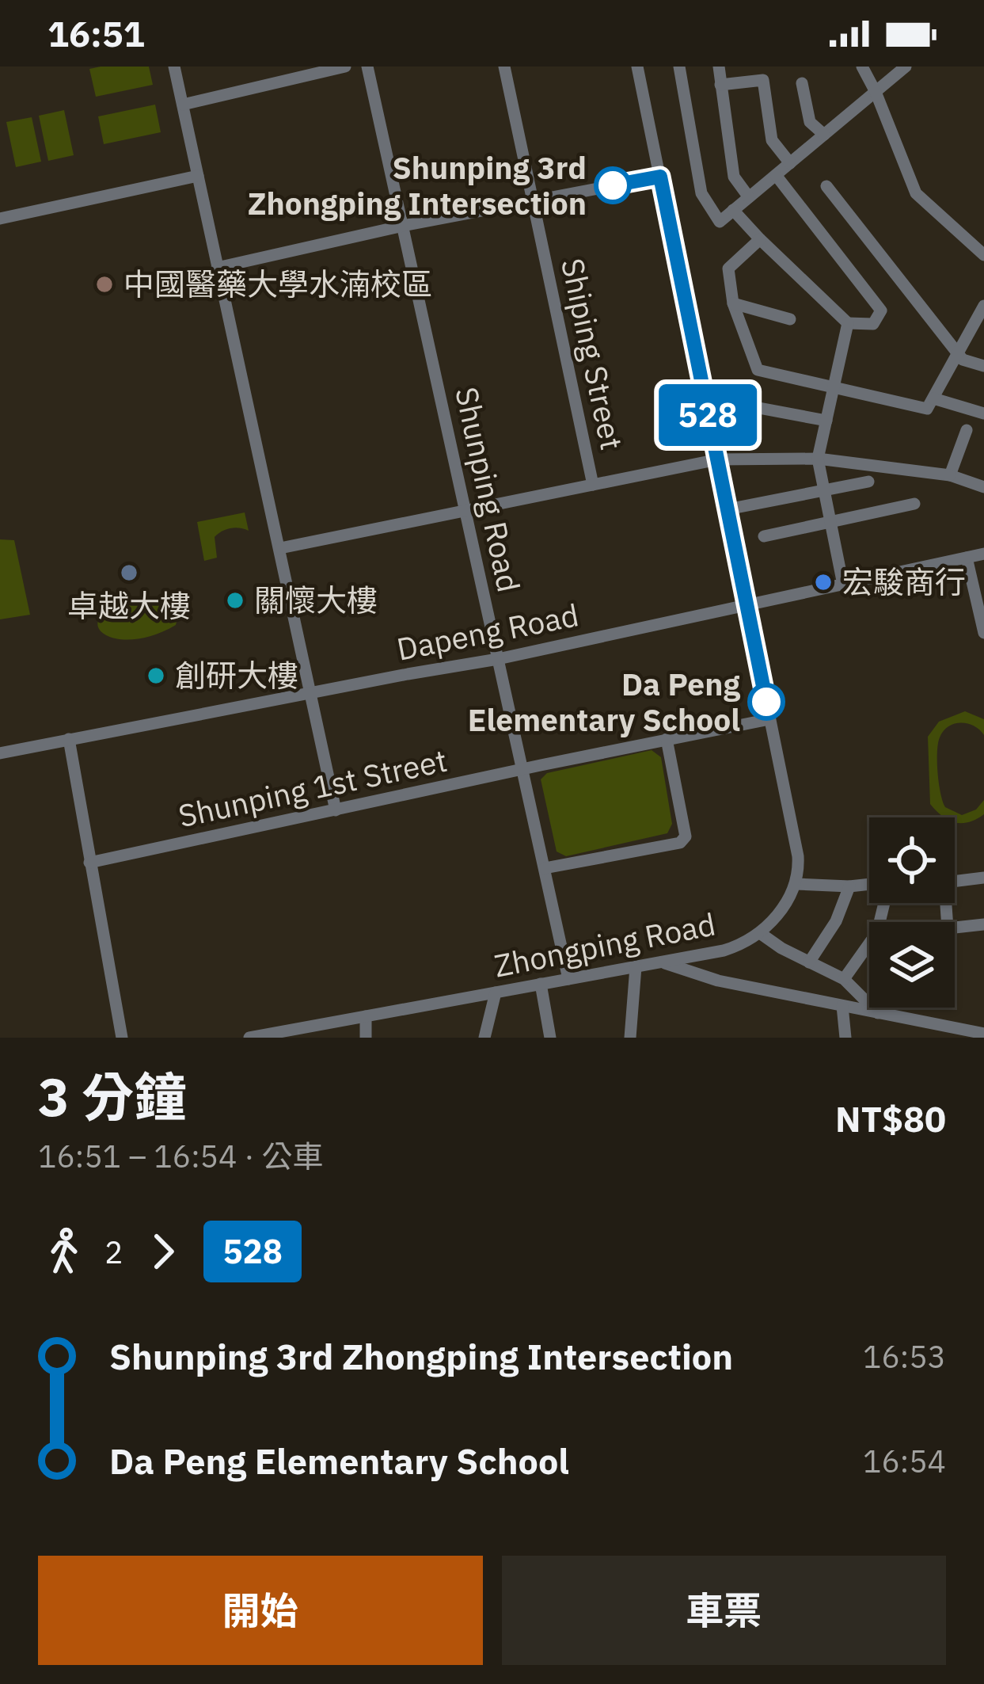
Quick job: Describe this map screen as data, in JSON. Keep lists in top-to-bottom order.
{
  "streets": {
    "street": [
      "Shiping Street",
      "Shunping Road",
      "Dapeng Road",
      "Shunping 1st Street",
      "Zhongping Road"
    ]
  },
  "crossings": [
    ["Shunping Road", "Dapeng Road"],
    ["Shunping Road", "Shunping 1st Street"],
    ["Shunping Road", "Zhongping Road"]
  ],
  "places": [
    "Shunping 3rd Zhongping Intersection",
    "中國醫藥大學水湳校區",
    "卓越大樓",
    "宏駿商行",
    "關懷大樓",
    "創研大樓",
    "Da Peng Elementary School"
  ],
  "lines": ["bus line 528"],
  "page": {
    "status": "16:51",
    "on_map": "528",
    "heading": ["3 分鐘", "16:51 – 16:54 · 公車", "NT$80"],
    "legs": ["2", "528"],
    "list": [
      {
        "name": "Shunping 3rd Zhongping Intersection",
        "value": "16:53"
      },
      {
        "name": "Da Peng Elementary School",
        "value": "16:54"
      }
    ],
    "buttons": ["開始", "車票"]
  }
}
